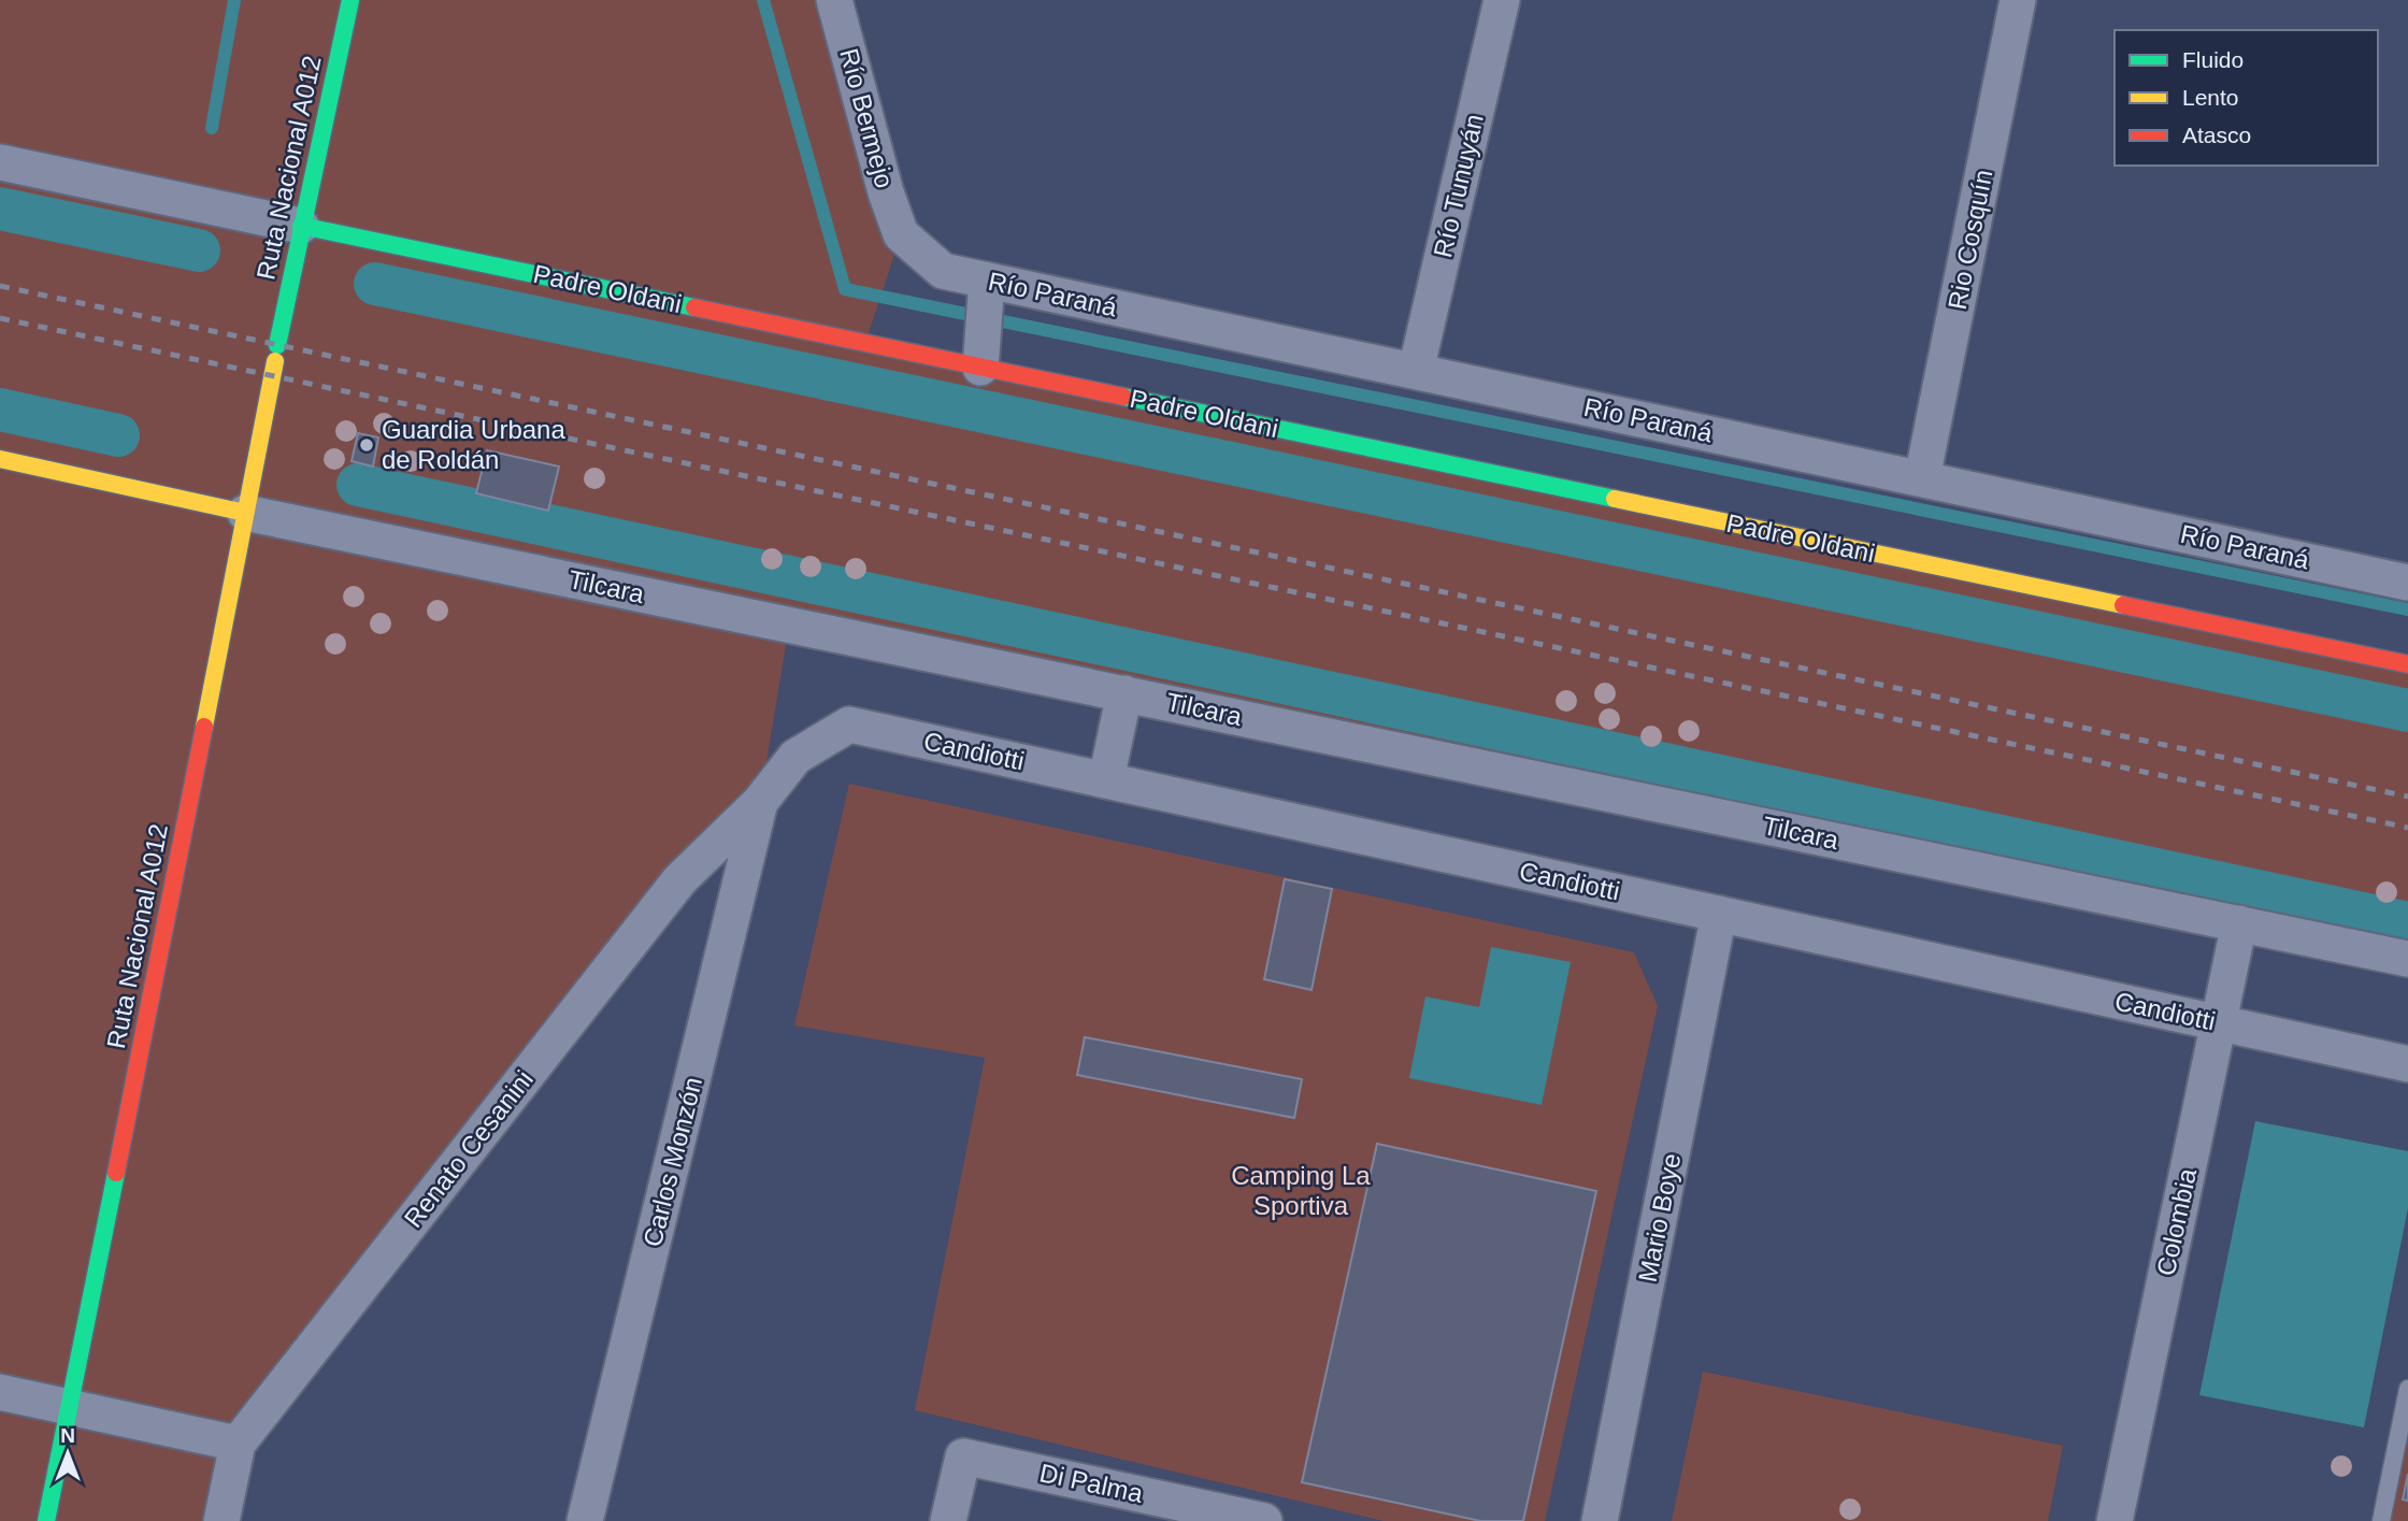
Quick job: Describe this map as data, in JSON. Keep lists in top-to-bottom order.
{
  "streets": {
    "main road": ["Ruta Nacional A012", "Padre Oldani", "Tilcara"],
    "street": [
      "Río Bermejo",
      "Río Tunuyán",
      "Rio Cosquín",
      "Río Paraná",
      "Candiotti",
      "Renato Cesanini",
      "Carlos Monzón",
      "Mario Boye",
      "Colombia",
      "Di Palma"
    ]
  },
  "crossings": [
    ["Río Bermejo", "Río Paraná"],
    ["Ruta Nacional A012", "Padre Oldani"],
    ["Ruta Nacional A012", "Tilcara"],
    ["Río Tunuyán", "Río Paraná"],
    ["Rio Cosquín", "Río Paraná"],
    ["Tilcara", "Colombia"],
    ["Candiotti", "Renato Cesanini"],
    ["Candiotti", "Carlos Monzón"],
    ["Candiotti", "Mario Boye"],
    ["Candiotti", "Colombia"],
    ["Renato Cesanini", "Carlos Monzón"]
  ],
  "parks": ["Camping La Sportiva"],
  "places": ["Guardia Urbana de Roldán"],
  "legend": ["Fluido", "Lento", "Atasco"],
  "north": "top"
}
